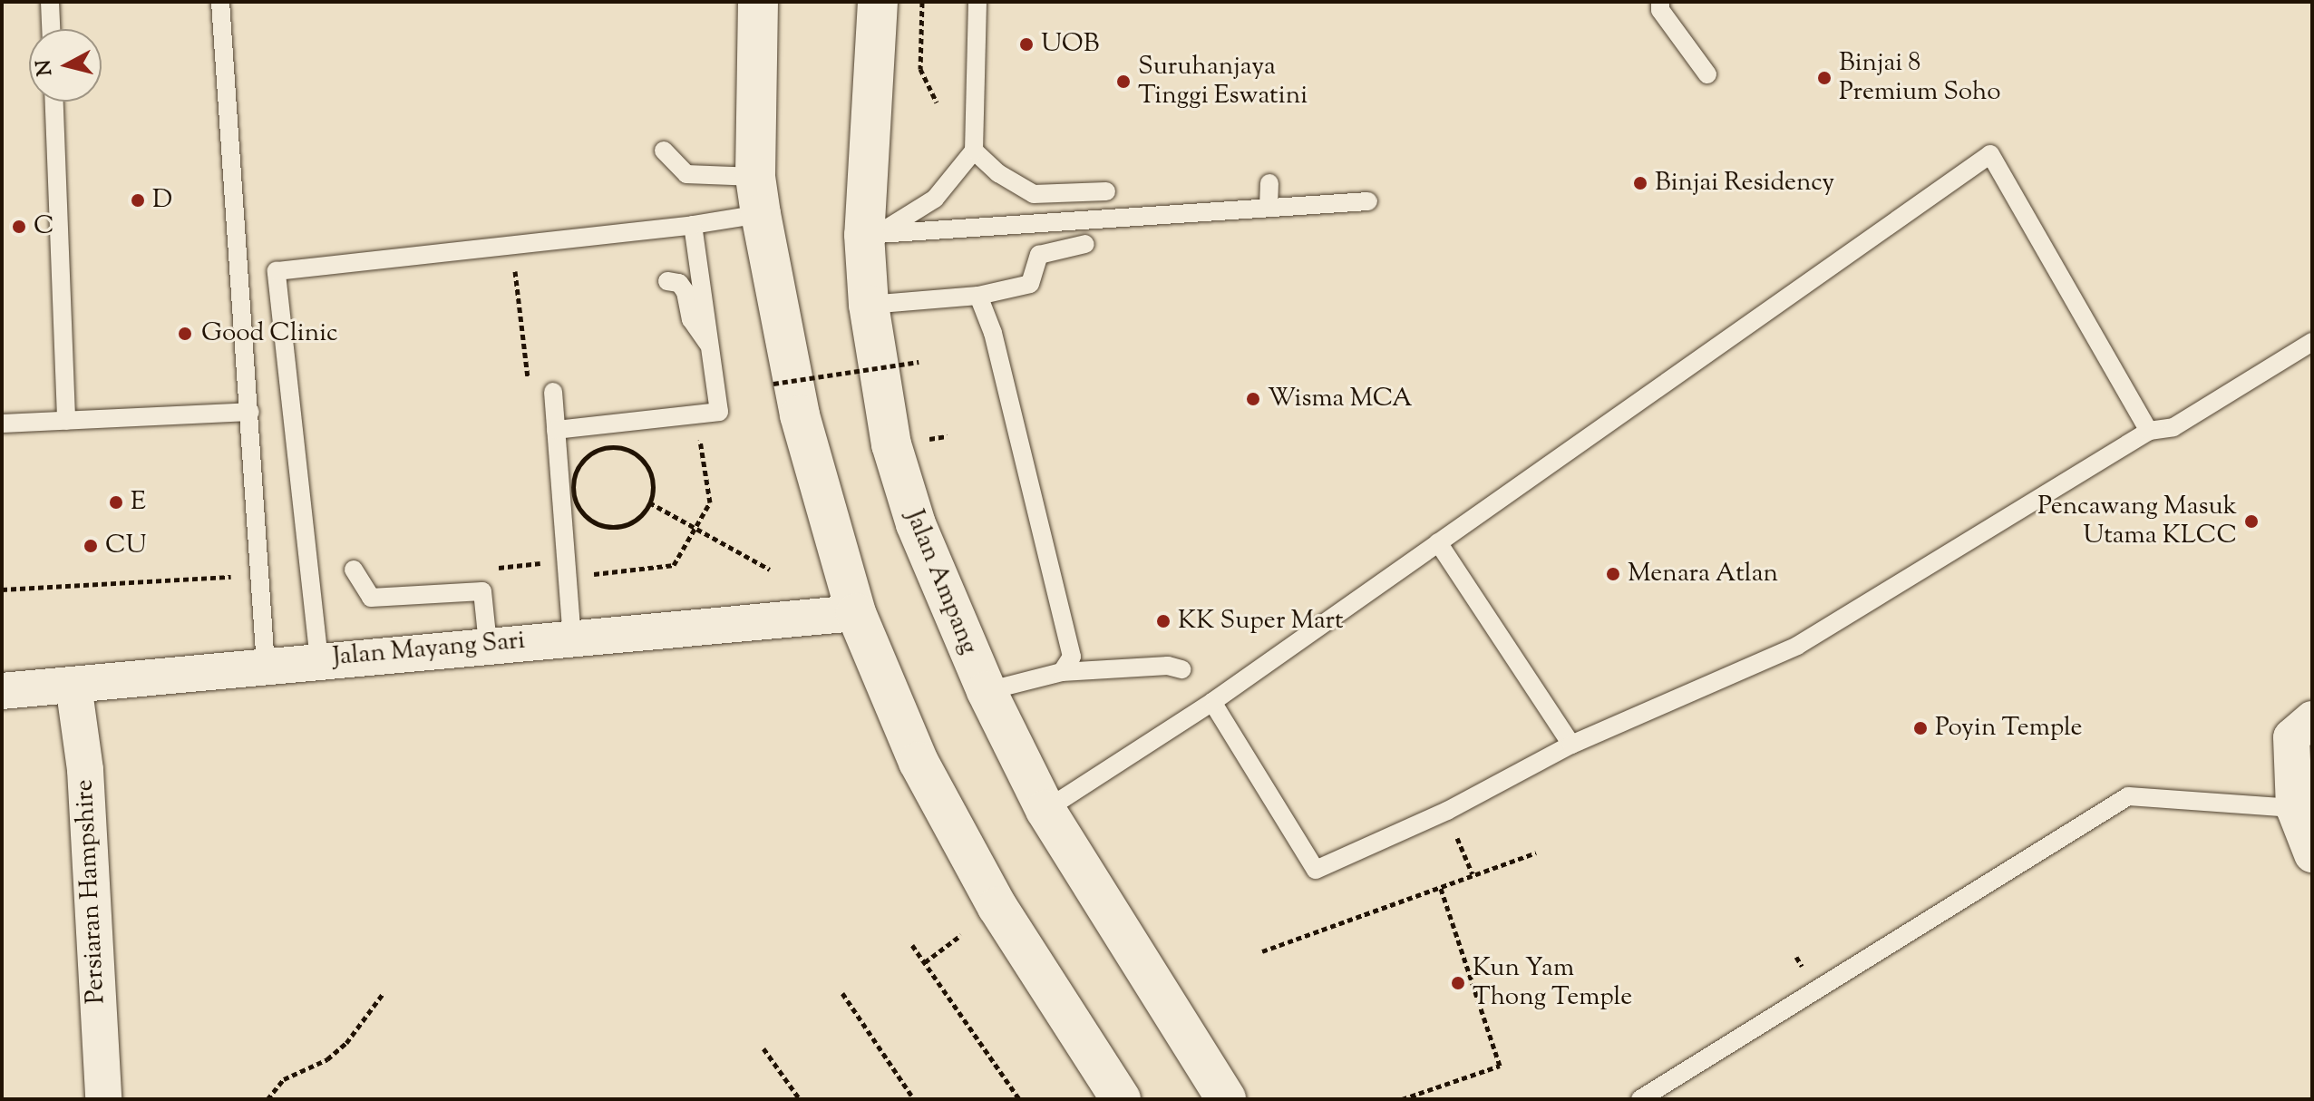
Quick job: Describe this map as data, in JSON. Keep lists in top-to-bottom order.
{
  "streets": {
    "main road": ["Jalan Ampang"],
    "street": ["Jalan Mayang Sari", "Persiaran Hampshire"]
  },
  "crossings": [
    ["Jalan Mayang Sari", "Persiaran Hampshire"]
  ],
  "places": [
    "UOB",
    "Binjai 8 Premium Soho",
    "Suruhanjaya Tinggi Eswatini",
    "Binjai Residency",
    "D",
    "C",
    "Good Clinic",
    "Wisma MCA",
    "E",
    "Pencawang Masuk Utama KLCC",
    "CU",
    "Menara Atlan",
    "KK Super Mart",
    "Poyin Temple",
    "Kun Yam Thong Temple"
  ],
  "north": "left"
}
